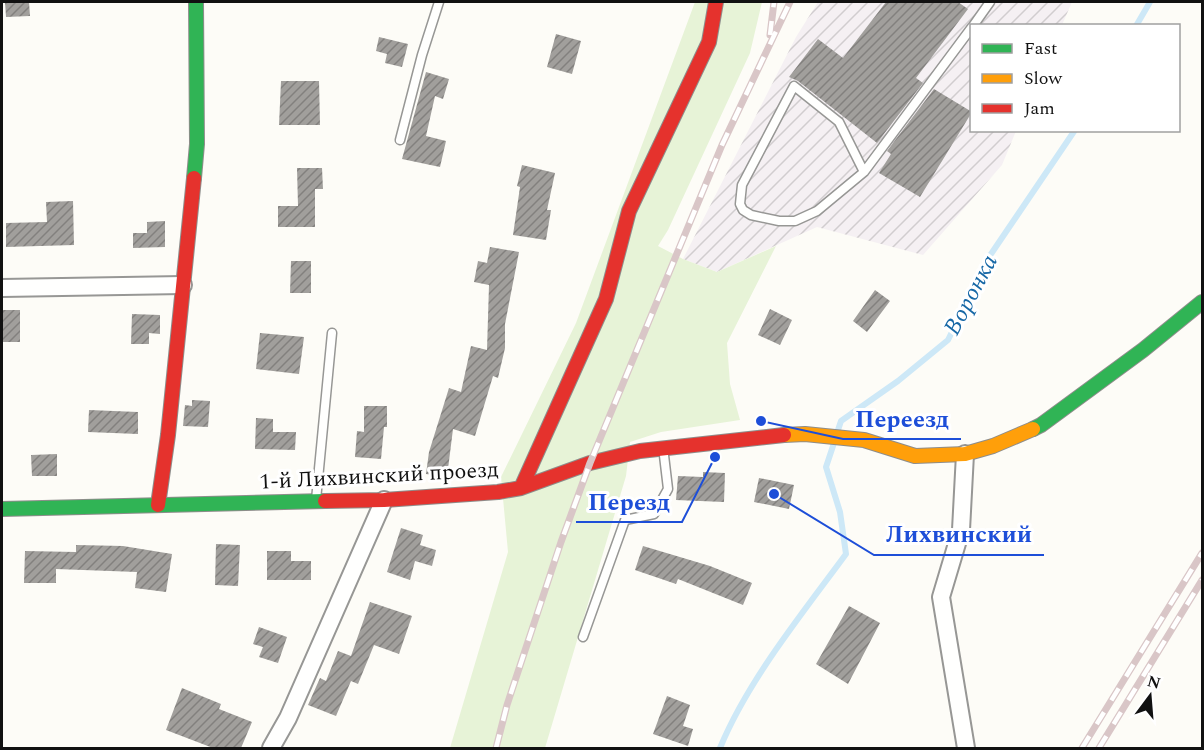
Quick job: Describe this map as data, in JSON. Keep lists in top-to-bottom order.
{
  "streets": {
    "street": ["1-й Лихвинский проезд"]
  },
  "water": ["Воронка"],
  "places": ["Переезд", "Перезд", "Лихвинский"],
  "legend": ["Fast", "Slow", "Jam"],
  "north": "top"
}
